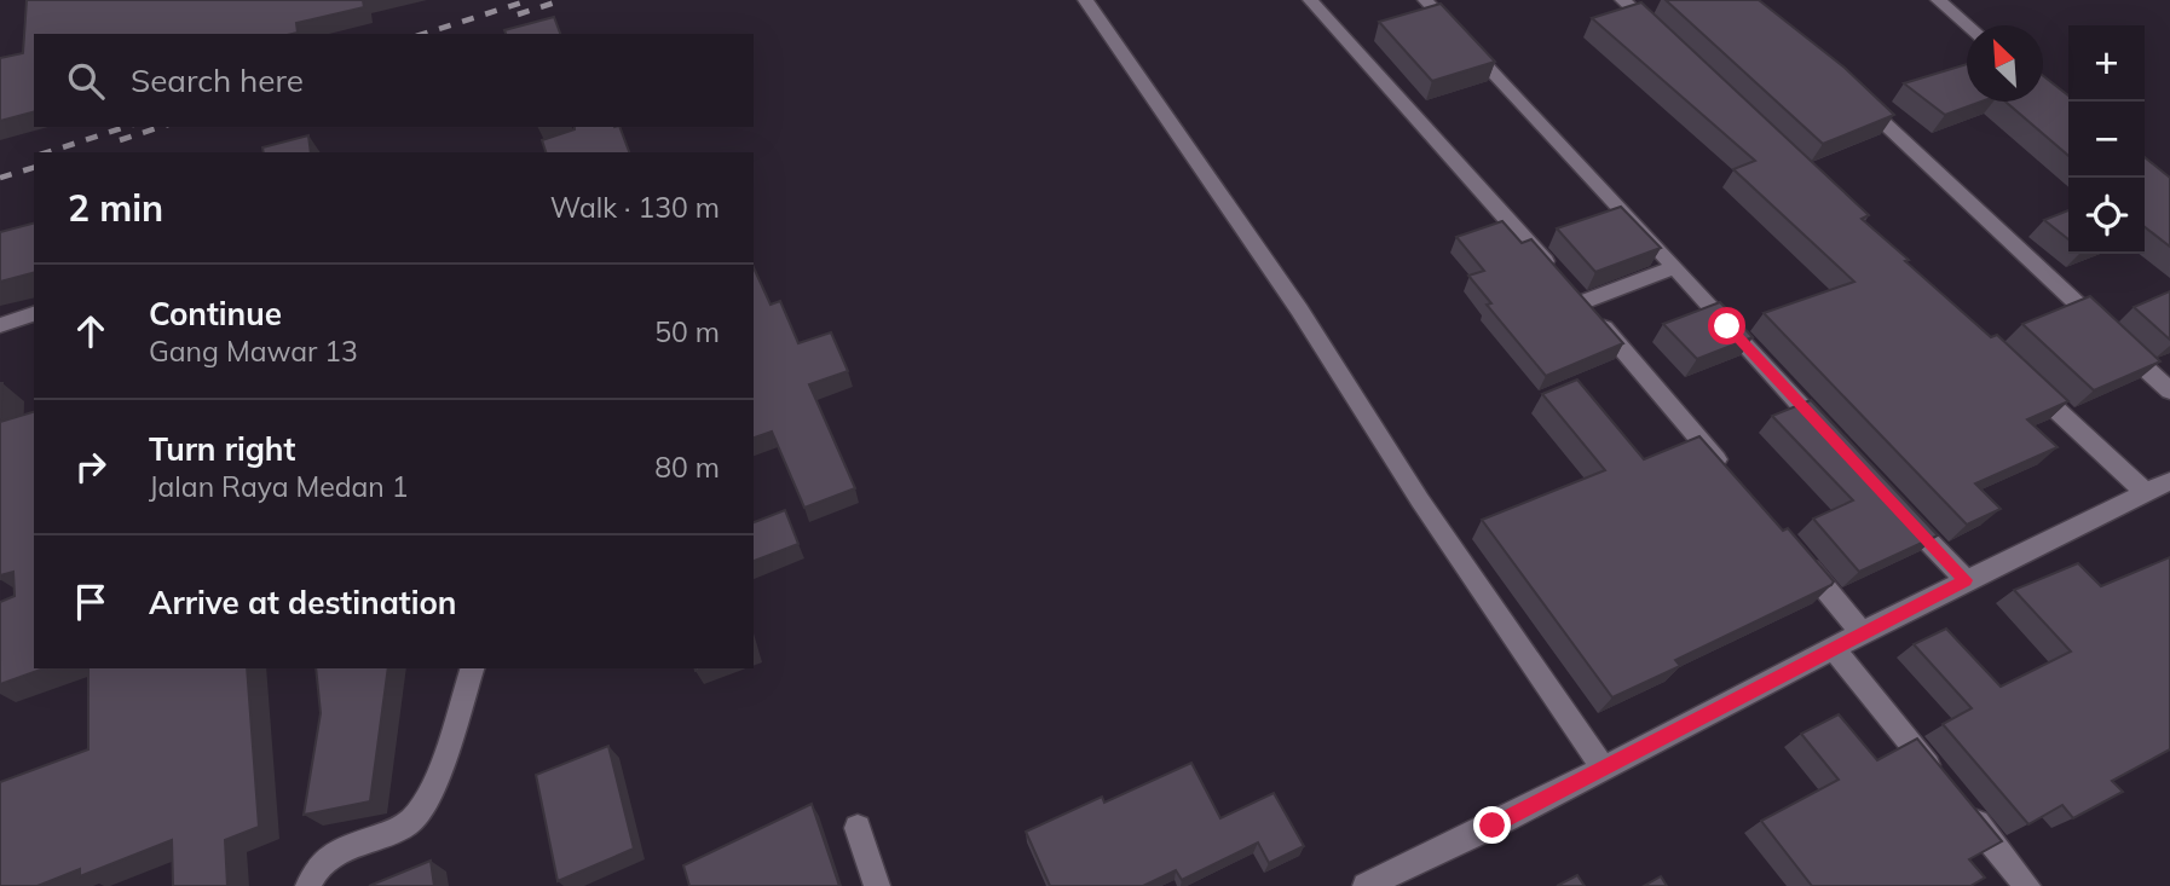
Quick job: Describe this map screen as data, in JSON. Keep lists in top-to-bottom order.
{
  "north": "top left",
  "page": {
    "map_buttons": ["+", "−"],
    "search": "Search here",
    "heading": ["2 min", "Walk · 130 m"],
    "list": [
      ["Continue", "Gang Mawar 13", "50 m"],
      ["Turn right", "Jalan Raya Medan 1", "80 m"],
      "Arrive at destination"
    ]
  }
}
